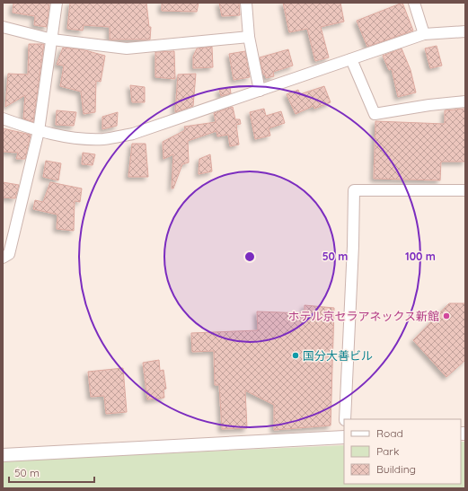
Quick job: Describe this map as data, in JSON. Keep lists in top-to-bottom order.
{
  "places": ["ホテル京セラアネックス新館", "国分大善ビル"],
  "legend": ["Road", "Park", "Building"],
  "scale_bar": "50 m",
  "rings": ["50 m", "100 m"]
}
